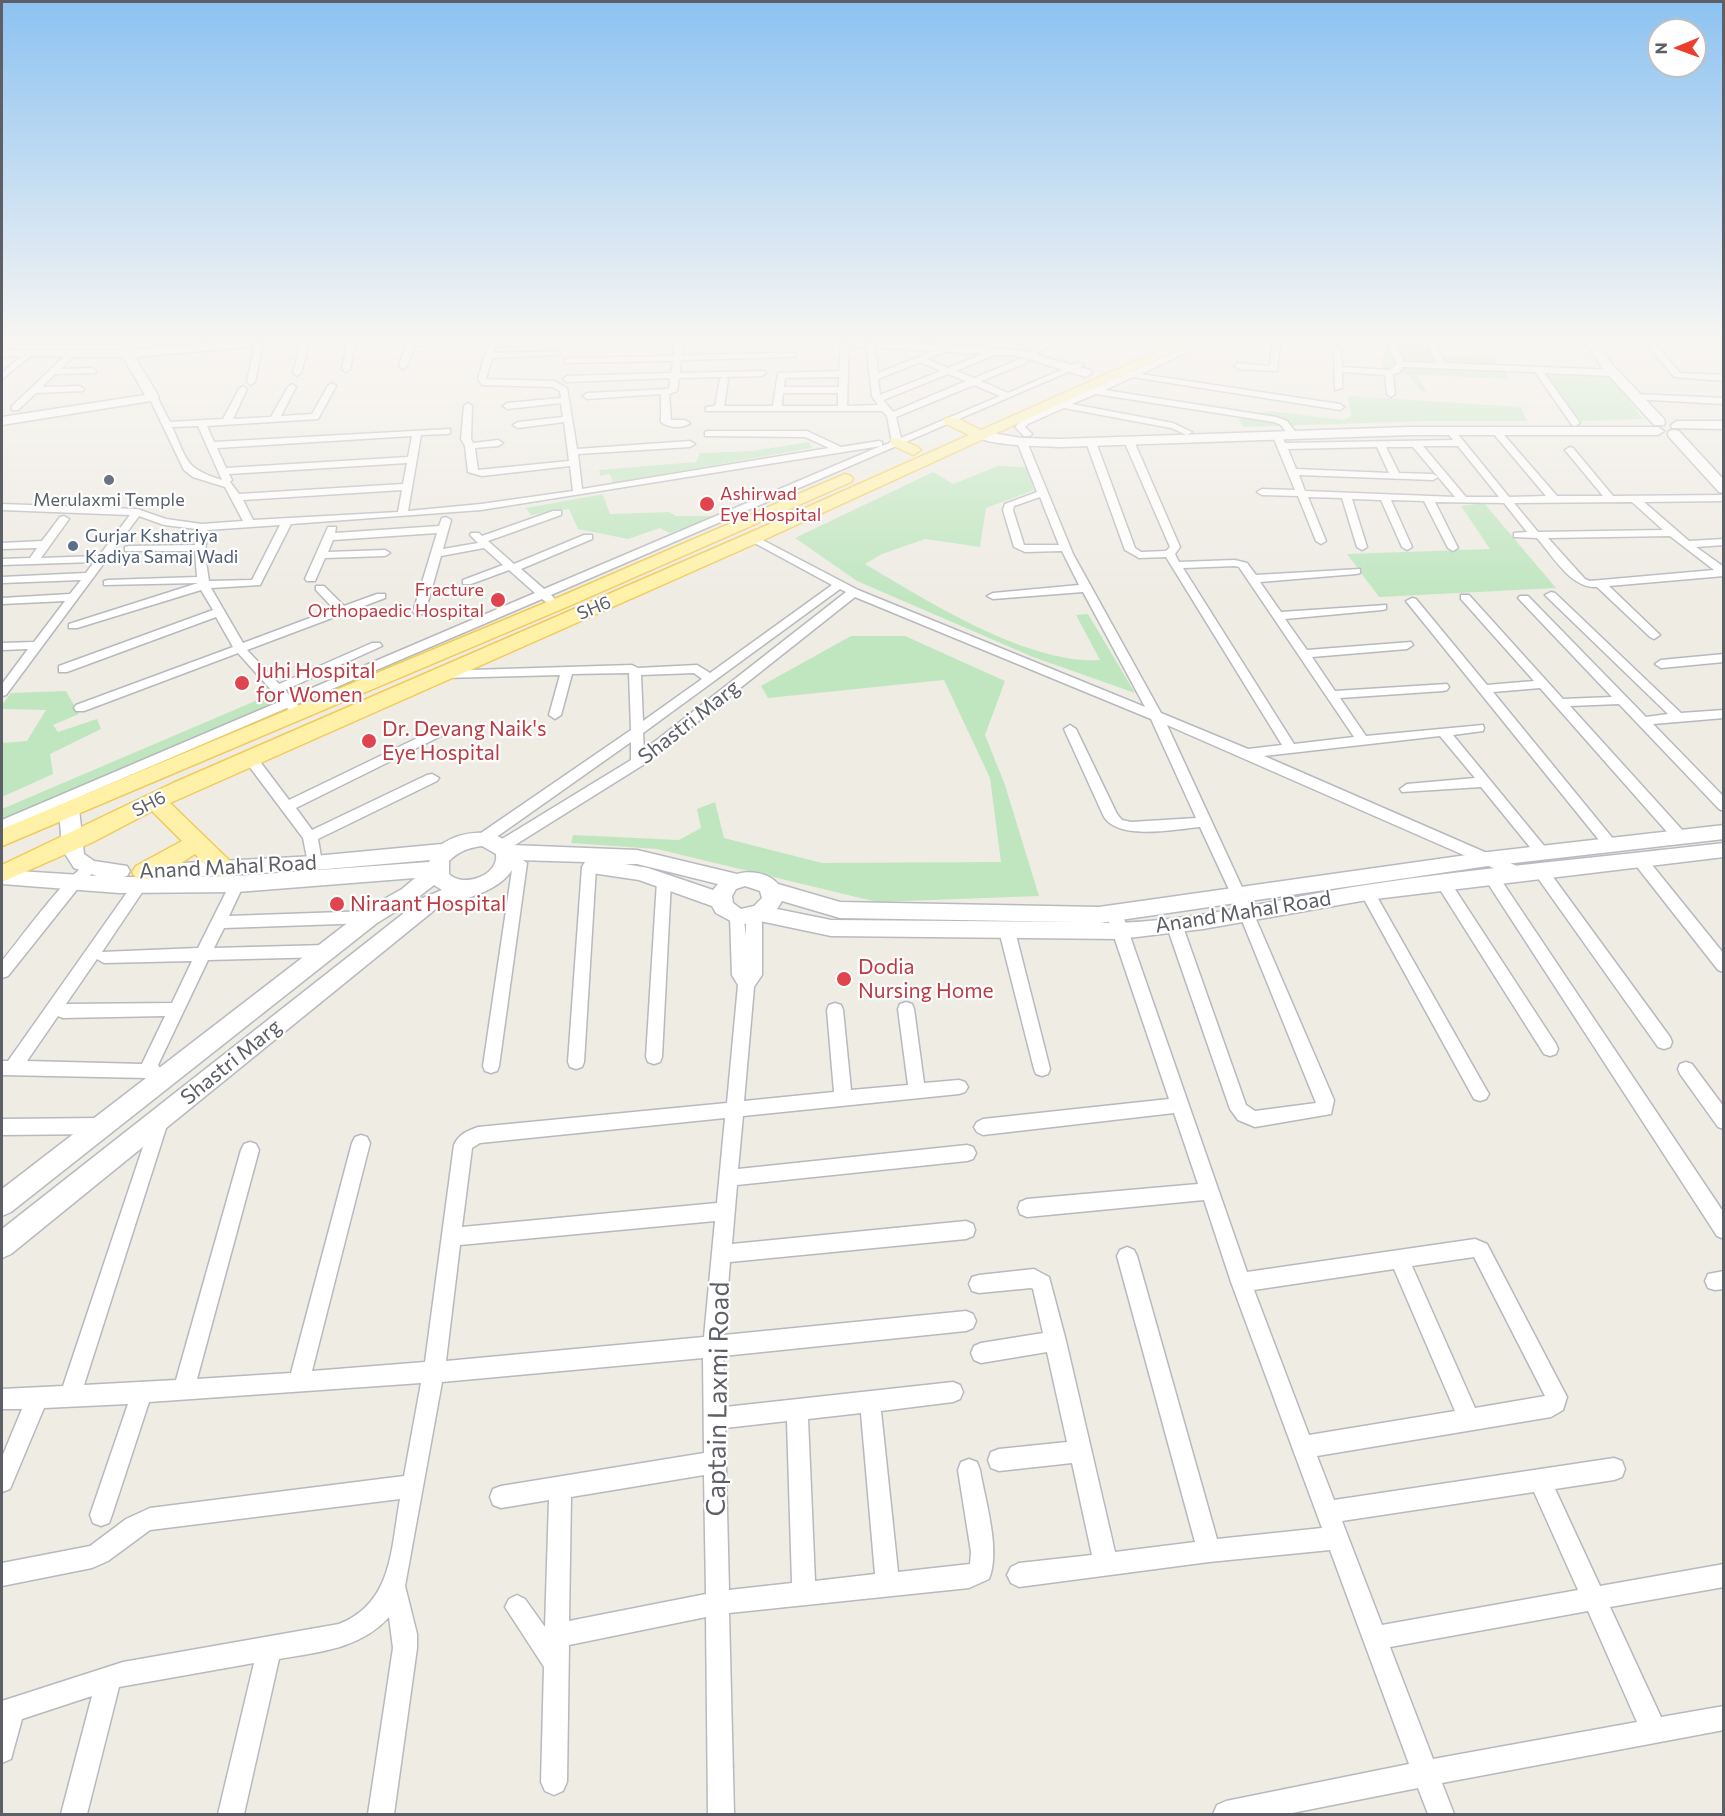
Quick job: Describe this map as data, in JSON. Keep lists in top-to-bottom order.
{
  "streets": {
    "main road": ["SH6"],
    "street": ["Shastri Marg", "Anand Mahal Road", "Captain Laxmi Road"]
  },
  "crossings": [
    ["SH6", "Anand Mahal Road"],
    ["Shastri Marg", "Anand Mahal Road"],
    ["Anand Mahal Road", "Captain Laxmi Road"]
  ],
  "places": [
    "Merulaxmi Temple",
    "Ashirwad Eye Hospital",
    "Gurjar Kshatriya Kadiya Samaj Wadi",
    "Fracture Orthopaedic Hospital",
    "Juhi Hospital for Women",
    "Dr. Devang Naik's Eye Hospital",
    "Niraant Hospital",
    "Dodia Nursing Home"
  ],
  "north": "left"
}
